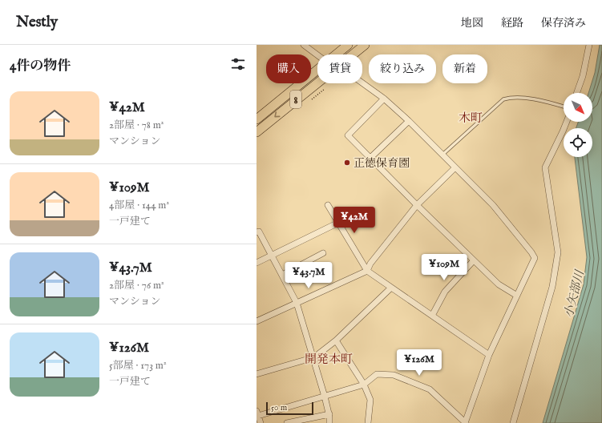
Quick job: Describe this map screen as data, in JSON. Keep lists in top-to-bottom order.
{
  "streets": {
    "highway": ["8"]
  },
  "districts": ["木町", "開発本町"],
  "water": ["小矢部川"],
  "places": ["正徳保育園"],
  "scale_bar": "50 m",
  "north": "bottom right",
  "page": {
    "header": "Nestly",
    "nav": ["地図", "経路", "保存済み"],
    "heading": "4件の物件",
    "chip": [
      "購入",
      "賃貸",
      "絞り込み",
      "新着"
    ],
    "list": [
      {
        "name": "¥42M",
        "note": "2部屋 · 78 m² · マンション"
      },
      {
        "name": "¥109M",
        "note": "4部屋 · 144 m² · 一戸建て"
      },
      {
        "name": "¥43.7M",
        "note": "2部屋 · 76 m² · マンション"
      },
      {
        "name": "¥126M",
        "note": "5部屋 · 173 m² · 一戸建て"
      }
    ],
    "price": [
      "¥42M",
      "¥109M",
      "¥43.7M",
      "¥126M"
    ],
    "scale": "50 m"
  }
}
